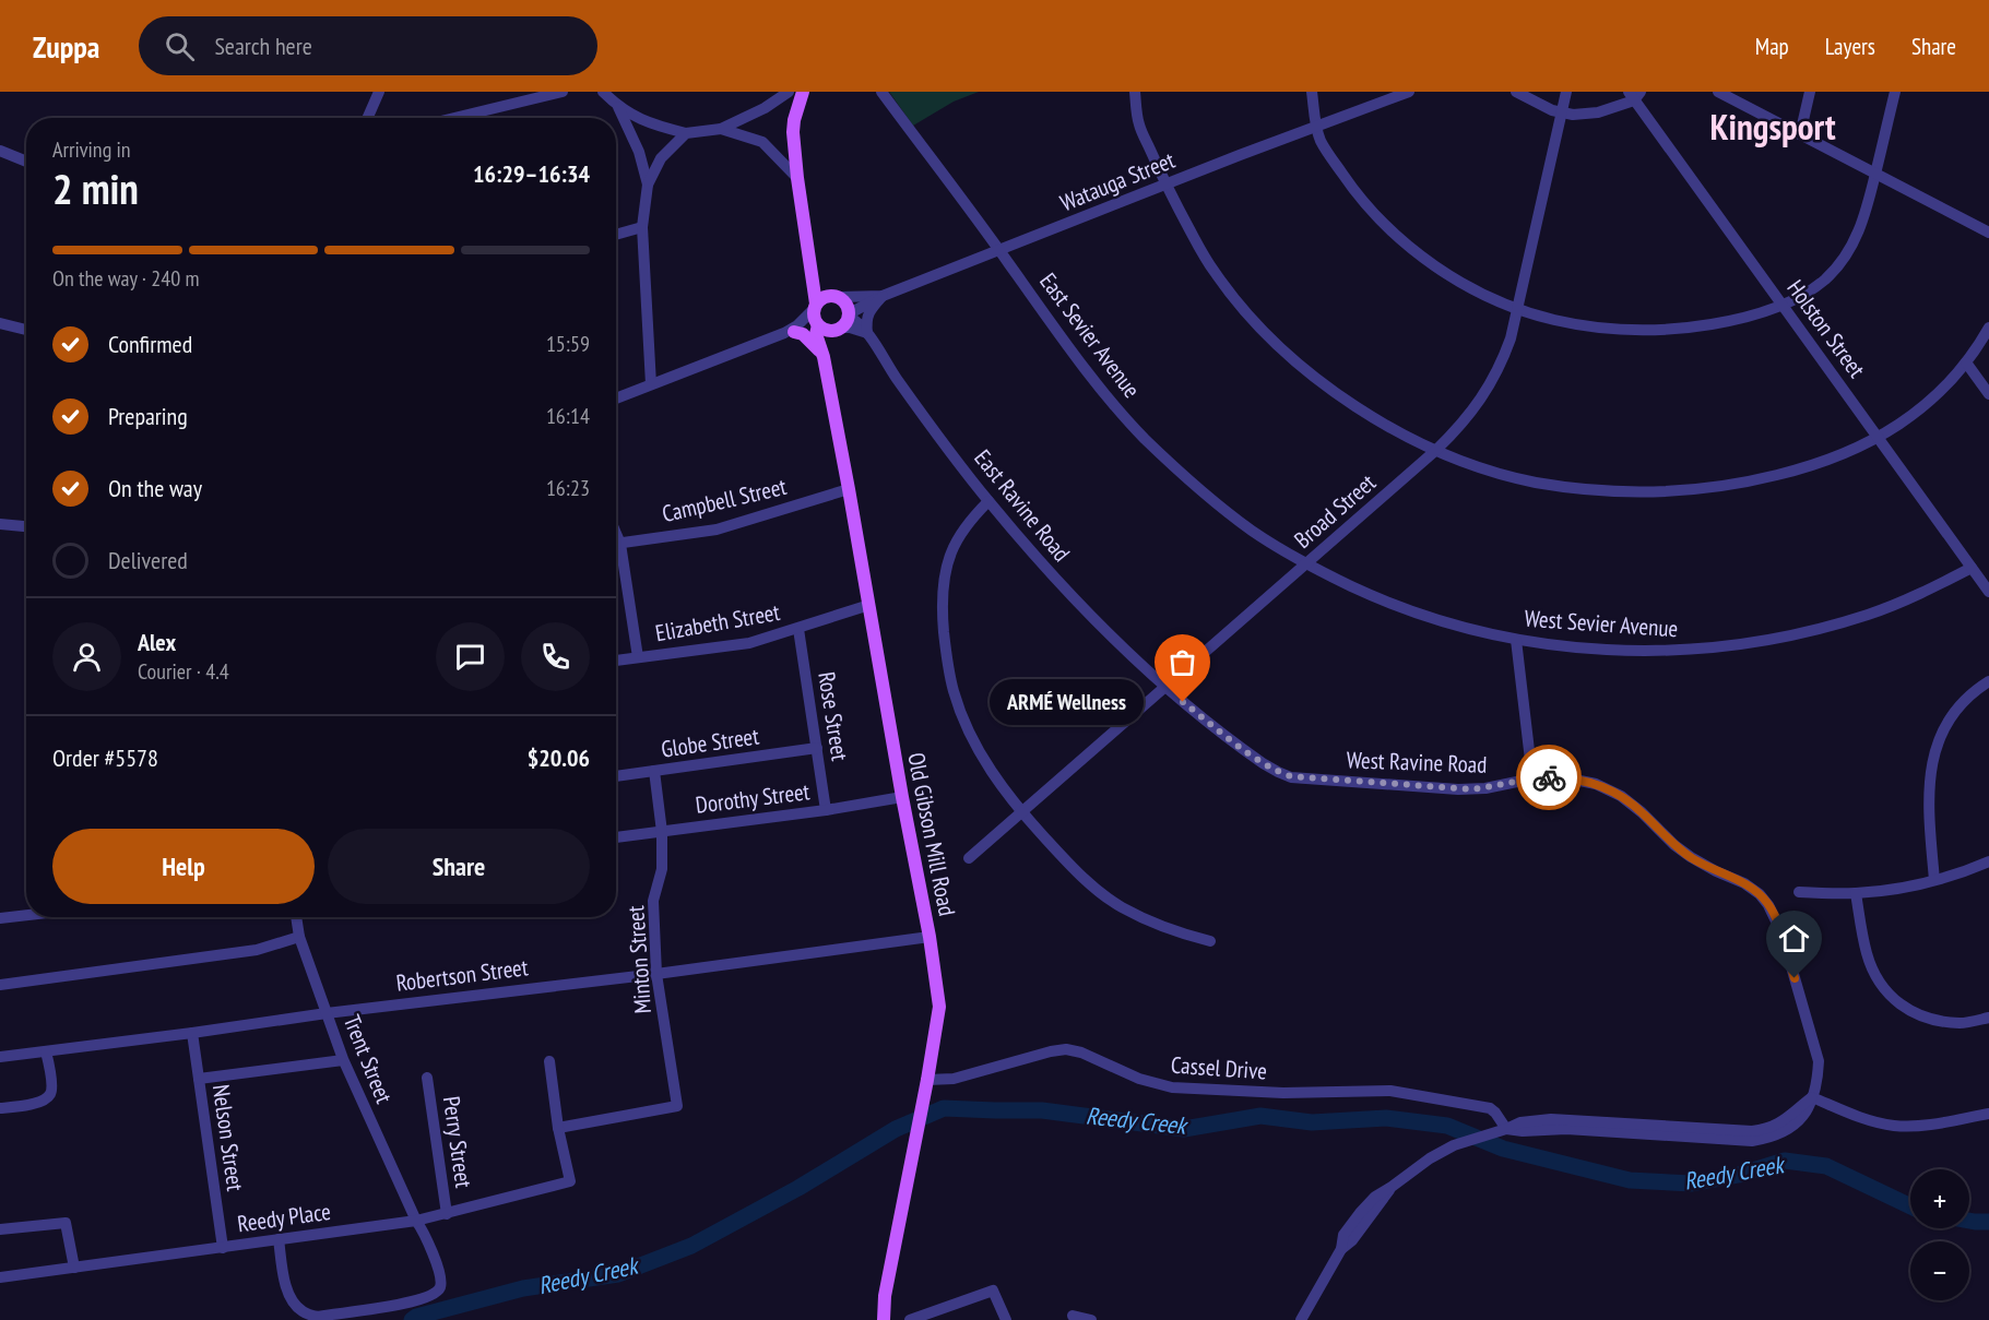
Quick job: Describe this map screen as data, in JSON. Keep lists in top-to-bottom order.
{
  "streets": {
    "main road": ["Old Gibson Mill Road"],
    "street": [
      "Watauga Street",
      "Holston Street",
      "East Sevier Avenue",
      "Campbell Street",
      "East Ravine Road",
      "Broad Street",
      "Elizabeth Street",
      "West Sevier Avenue",
      "Rose Street",
      "Globe Street",
      "West Ravine Road",
      "Dorothy Street",
      "Minton Street",
      "Robertson Street",
      "Trent Street",
      "Cassel Drive",
      "Nelson Street",
      "Perry Street",
      "Reedy Place"
    ]
  },
  "crossings": [
    ["Watauga Street", "East Sevier Avenue"],
    ["Watauga Street", "Old Gibson Mill Road"],
    ["Holston Street", "West Sevier Avenue"],
    ["East Sevier Avenue", "Broad Street"],
    ["East Sevier Avenue", "West Sevier Avenue"],
    ["Campbell Street", "Old Gibson Mill Road"],
    ["East Ravine Road", "Broad Street"],
    ["East Ravine Road", "West Ravine Road"],
    ["Broad Street", "West Sevier Avenue"],
    ["Broad Street", "West Ravine Road"],
    ["Elizabeth Street", "Rose Street"],
    ["Elizabeth Street", "Old Gibson Mill Road"],
    ["Rose Street", "Globe Street"],
    ["Rose Street", "Dorothy Street"],
    ["Globe Street", "Minton Street"],
    ["West Ravine Road", "Cassel Drive"],
    ["Dorothy Street", "Old Gibson Mill Road"],
    ["Dorothy Street", "Minton Street"],
    ["Old Gibson Mill Road", "Robertson Street"],
    ["Old Gibson Mill Road", "Cassel Drive"],
    ["Minton Street", "Robertson Street"],
    ["Minton Street", "Reedy Place"],
    ["Robertson Street", "Trent Street"],
    ["Robertson Street", "Nelson Street"],
    ["Trent Street", "Reedy Place"],
    ["Nelson Street", "Reedy Place"],
    ["Perry Street", "Reedy Place"]
  ],
  "districts": ["Kingsport"],
  "water": ["Reedy Creek"],
  "places": ["ARMÉ Wellness"],
  "page": {
    "header": "Zuppa",
    "search": "Search here",
    "nav": ["Map", "Layers", "Share"],
    "heading": ["2 min", "Arriving in", "16:29–16:34"],
    "panel": [
      "Alex",
      "Courier · 4.4",
      "Order #5578",
      "$20.06"
    ],
    "bar": "On the way · 240 m",
    "list": [
      ["Confirmed", "15:59"],
      ["Preparing", "16:14"],
      ["On the way", "16:23"],
      "Delivered"
    ],
    "bubble": "ARMÉ Wellness",
    "buttons": ["Help", "Share"],
    "map_buttons": ["+", "−"]
  }
}
